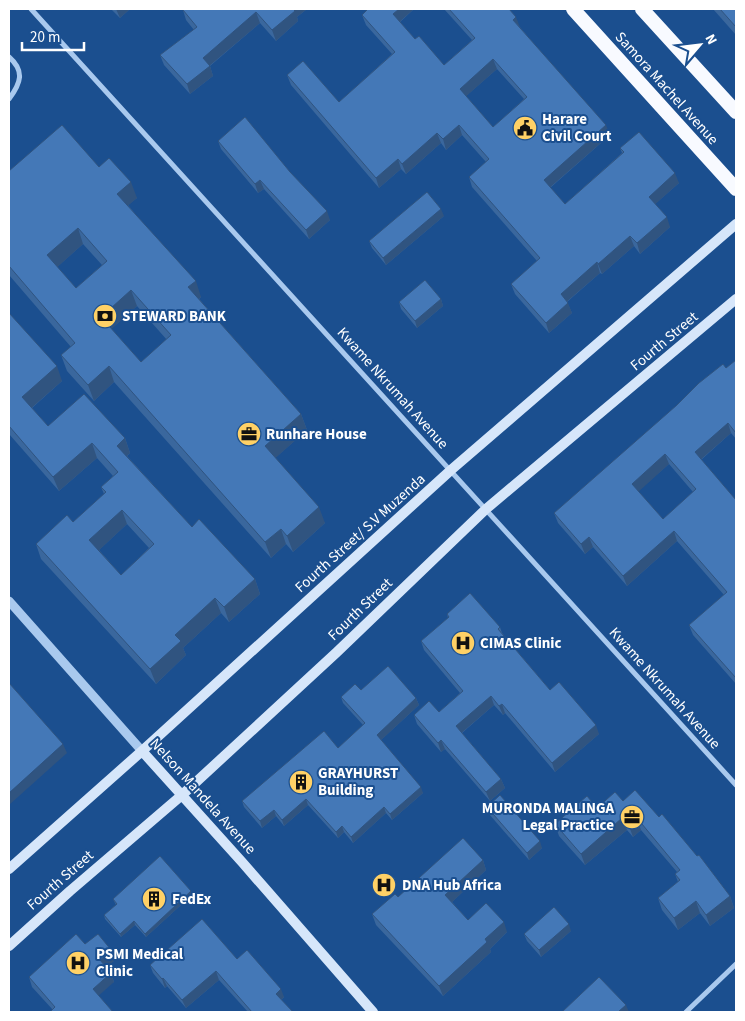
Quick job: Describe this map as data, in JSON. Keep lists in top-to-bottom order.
{
  "streets": {
    "highway": ["Samora Machel Avenue"],
    "main road": ["Fourth Street", "Fourth Street/ S.V Muzenda", "Nelson Mandela Avenue"],
    "street": ["Kwame Nkrumah Avenue"]
  },
  "crossings": [
    ["Fourth Street", "Kwame Nkrumah Avenue"],
    ["Fourth Street", "Nelson Mandela Avenue"],
    ["Kwame Nkrumah Avenue", "Fourth Street/ S.V Muzenda"],
    ["Fourth Street/ S.V Muzenda", "Nelson Mandela Avenue"]
  ],
  "places": {
    "public building": ["Harare Civil Court"],
    "bank": ["STEWARD BANK"],
    "office": ["Runhare House", "MURONDA MALINGA Legal Practice"],
    "hospital": ["CIMAS Clinic", "DNA Hub Africa", "PSMI Medical Clinic"],
    "building": ["GRAYHURST Building", "FedEx"]
  },
  "scale_bar": "20 m",
  "north": "top right"
}
